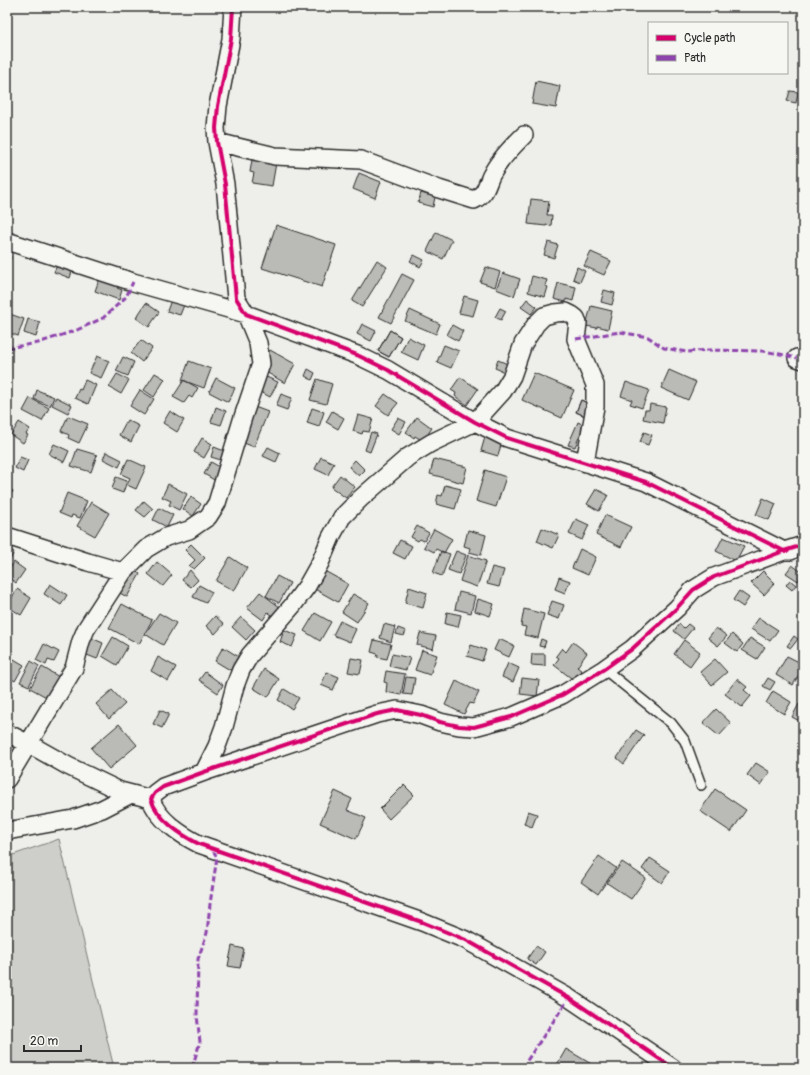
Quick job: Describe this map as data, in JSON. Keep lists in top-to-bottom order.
{
  "legend": ["Cycle path", "Path"],
  "scale_bar": "20 m"
}
